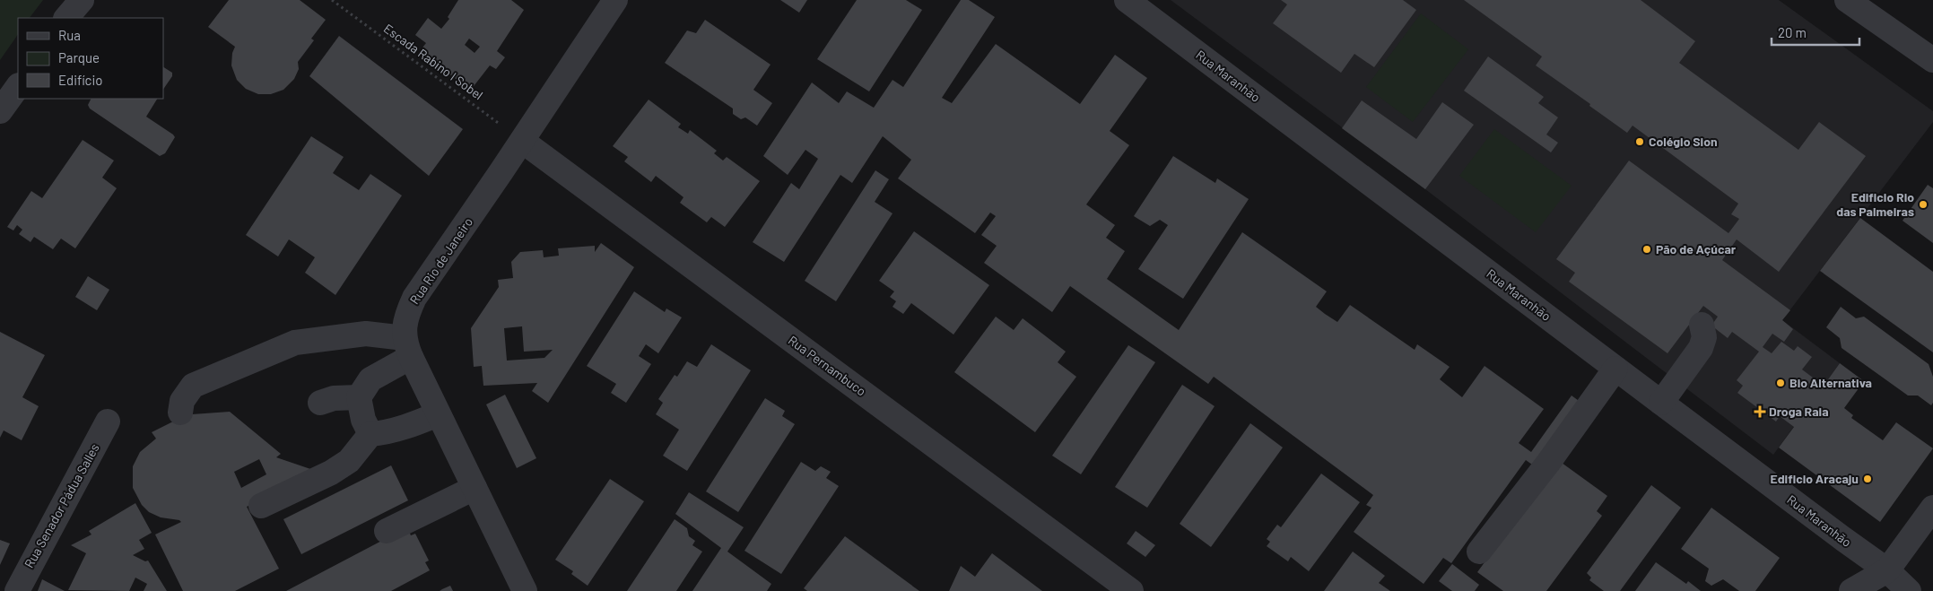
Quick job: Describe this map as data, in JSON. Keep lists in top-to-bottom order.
{
  "streets": {
    "street": [
      "Rua Maranhão",
      "Rua Rio de Janeiro",
      "Rua Pernambuco",
      "Rua Senador Pádua Salles"
    ],
    "path": ["Escada Rabino I Sobel"]
  },
  "crossings": [
    ["Escada Rabino I Sobel", "Rua Rio de Janeiro"],
    ["Escada Rabino I Sobel", "Rua Pernambuco"],
    ["Rua Rio de Janeiro", "Rua Pernambuco"]
  ],
  "places": {
    "other": [
      "Colégio Sion",
      "Edificio Rio das Palmeiras",
      "Pão de Açúcar",
      "Bio Alternativa",
      "Edificio Aracaju"
    ],
    "health": ["Droga Raia"]
  },
  "legend": ["Rua", "Parque", "Edifício"],
  "scale_bar": "20 m"
}
